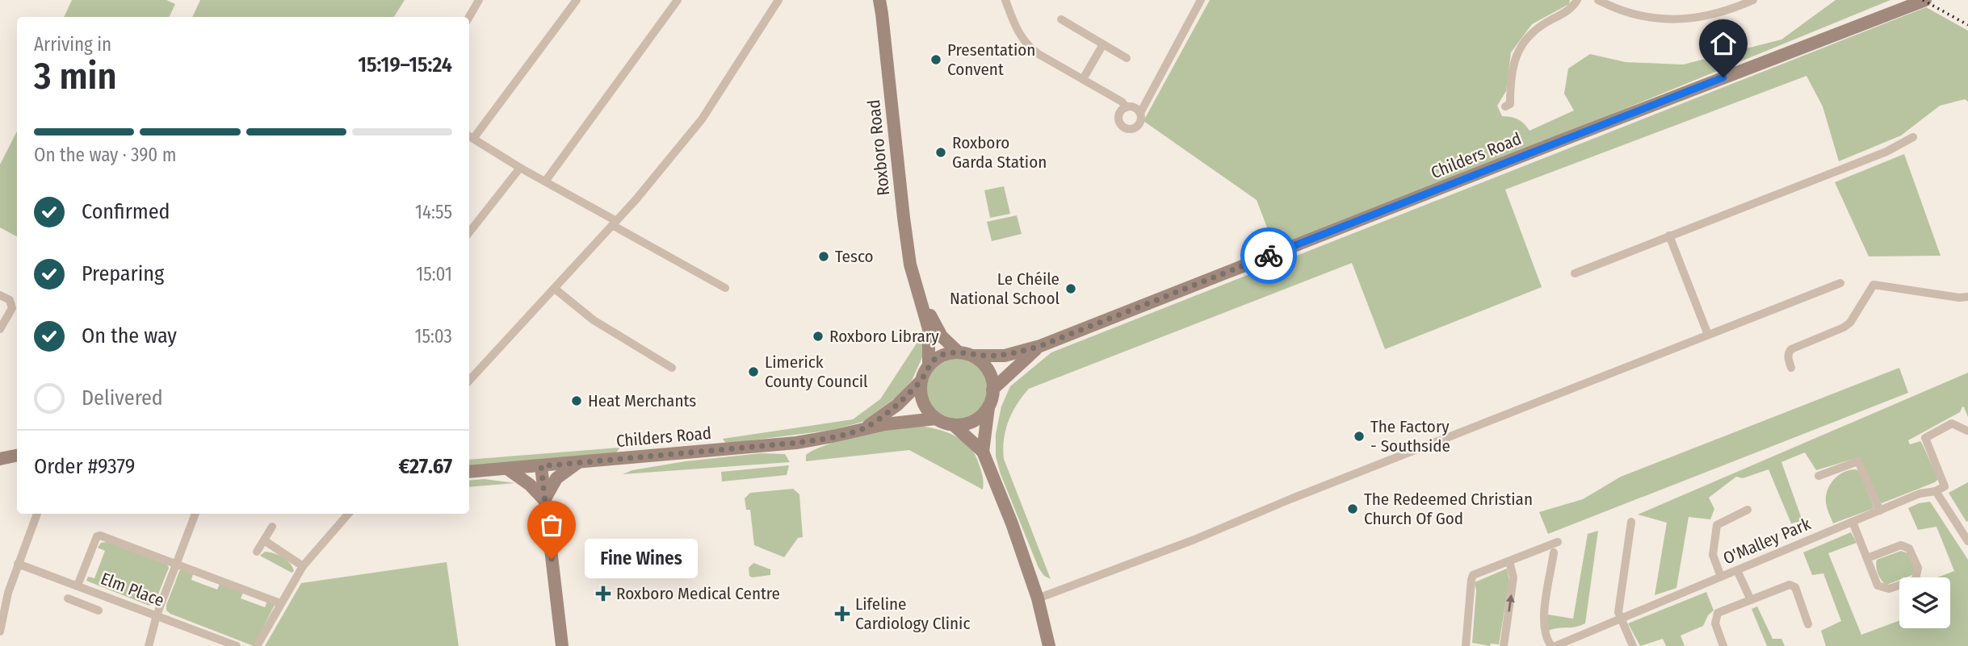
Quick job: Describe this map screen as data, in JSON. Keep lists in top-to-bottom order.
{
  "streets": {
    "main road": ["Roxboro Road", "Childers Road"],
    "street": ["O'Malley Park", "Elm Place"]
  },
  "crossings": [
    ["Roxboro Road", "Childers Road"]
  ],
  "places": {
    "other": [
      "Presentation Convent",
      "Roxboro Garda Station",
      "Tesco",
      "Le Chéile National School",
      "Roxboro Library",
      "Limerick County Council",
      "Heat Merchants",
      "The Factory - Southside",
      "The Redeemed Christian Church Of God",
      "Fine Wines"
    ],
    "health": ["Roxboro Medical Centre", "Lifeline Cardiology Clinic"]
  },
  "page": {
    "heading": ["3 min", "Arriving in", "15:19–15:24"],
    "panel": ["Order #9379", "€27.67"],
    "bar": "On the way · 390 m",
    "list": [
      ["Confirmed", "14:55"],
      ["Preparing", "15:01"],
      ["On the way", "15:03"],
      "Delivered"
    ],
    "bubble": "Fine Wines"
  }
}
